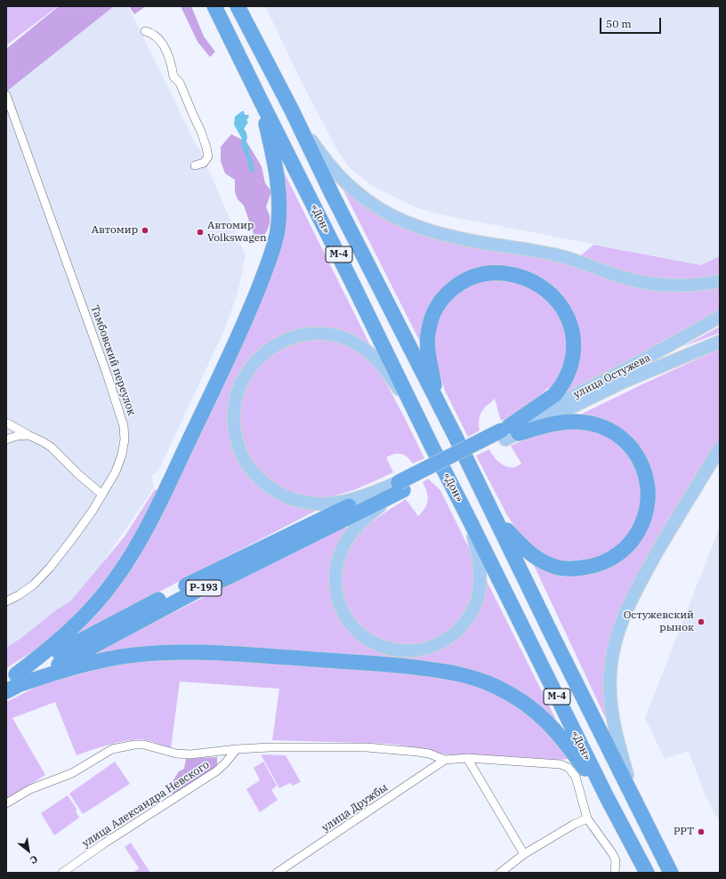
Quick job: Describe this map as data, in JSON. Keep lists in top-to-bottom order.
{
  "streets": {
    "highway": ["«Дон»", "М-4", "Р-193"],
    "main road": ["улица Остужева"],
    "street": ["Тамбовский переулок", "улица Александра Невского", "улица Дружбы"]
  },
  "crossings": [
    ["«Дон»", "М-4"],
    ["улица Остужева", "Р-193"]
  ],
  "places": [
    "Автомир",
    "Автомир Volkswagen",
    "Остужевский рынок",
    "РРТ"
  ],
  "scale_bar": "50 m",
  "north": "bottom right"
}
